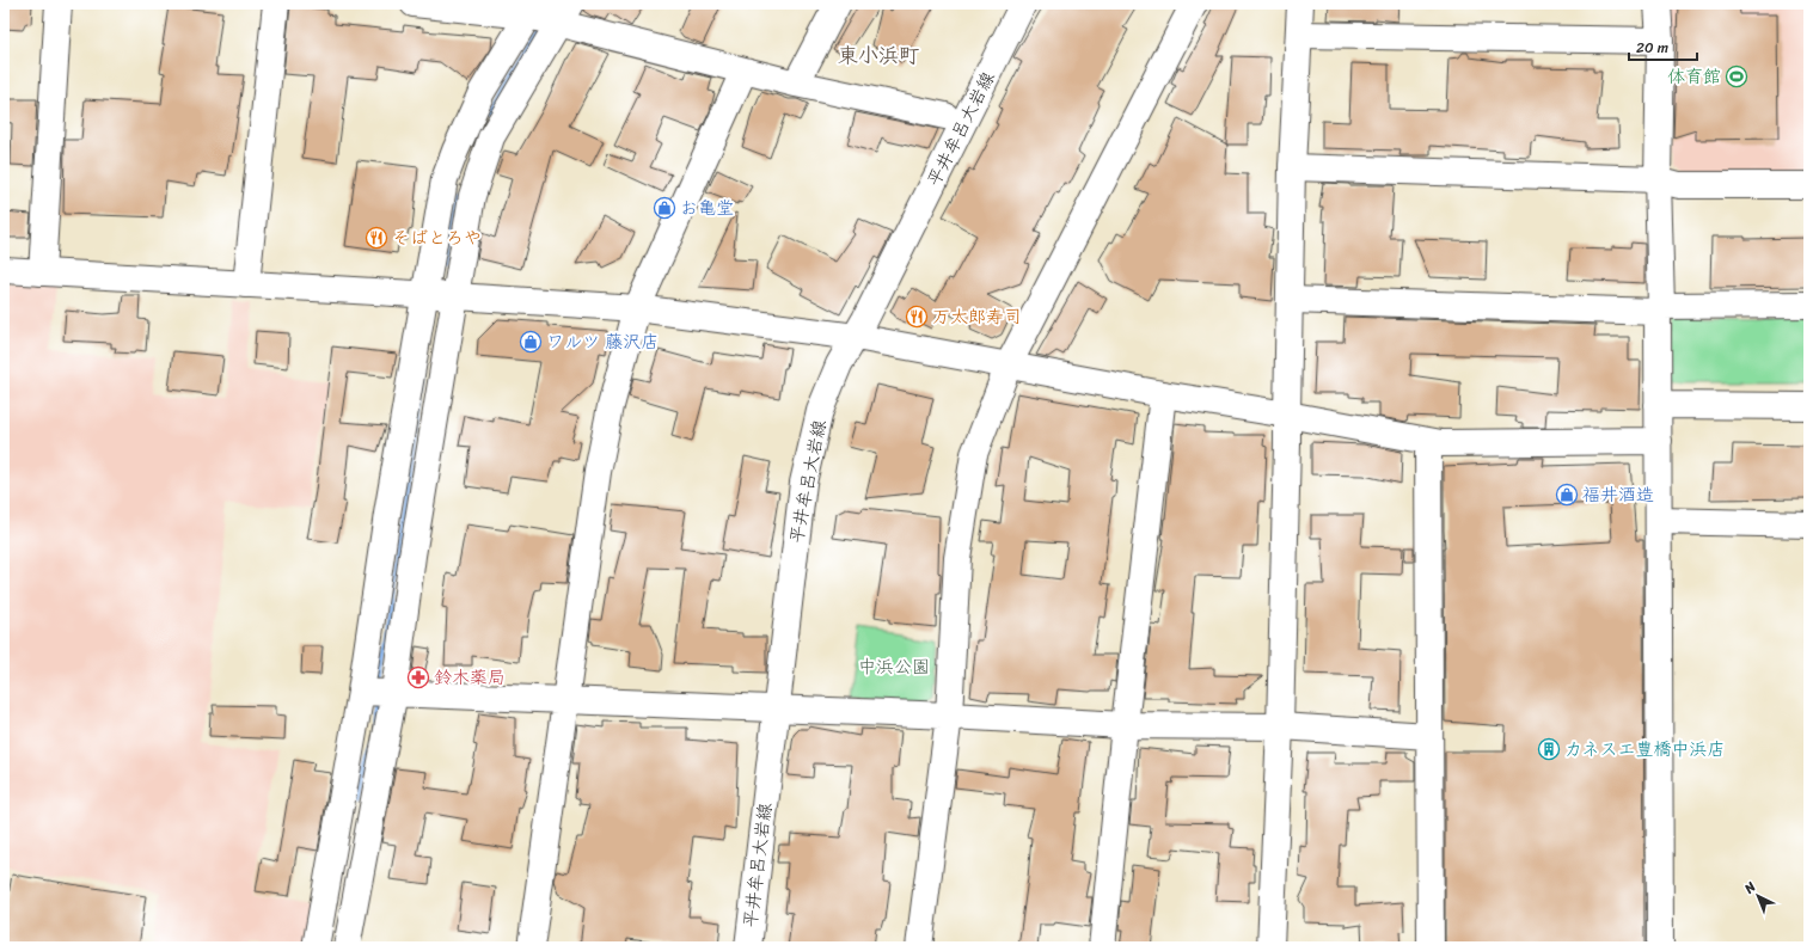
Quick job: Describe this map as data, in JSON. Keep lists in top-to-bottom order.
{
  "streets": {
    "street": ["平井牟呂大岩線"]
  },
  "districts": ["東小浜町"],
  "parks": ["中浜公園"],
  "places": {
    "sports": ["体育館"],
    "shop": ["お亀堂", "ワルツ 藤沢店", "福井酒造"],
    "restaurant": ["そばとろや", "万太郎寿司"],
    "pharmacy": ["鈴木薬局"],
    "building": ["カネスエ豊橋中浜店"]
  },
  "scale_bar": "20 m",
  "north": "top left"
}
